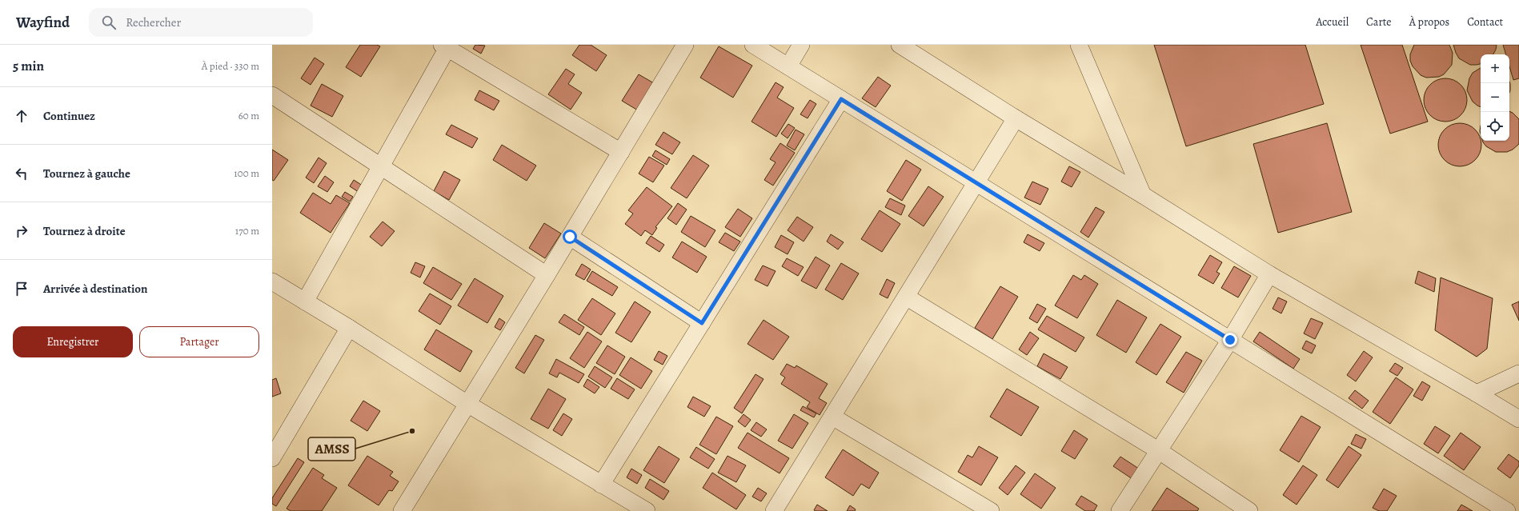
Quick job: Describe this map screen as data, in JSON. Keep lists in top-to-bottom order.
{
  "places": ["AMSS"],
  "page": {
    "header": "Wayfind",
    "search": "Rechercher",
    "nav": [
      "Accueil",
      "Carte",
      "À propos",
      "Contact"
    ],
    "heading": ["5 min", "À pied · 330 m"],
    "map_buttons": ["+", "−"],
    "list": [
      ["Continuez", "60 m"],
      ["Tournez à gauche", "100 m"],
      ["Tournez à droite", "170 m"],
      "Arrivée à destination"
    ],
    "buttons": ["Enregistrer", "Partager"]
  }
}
